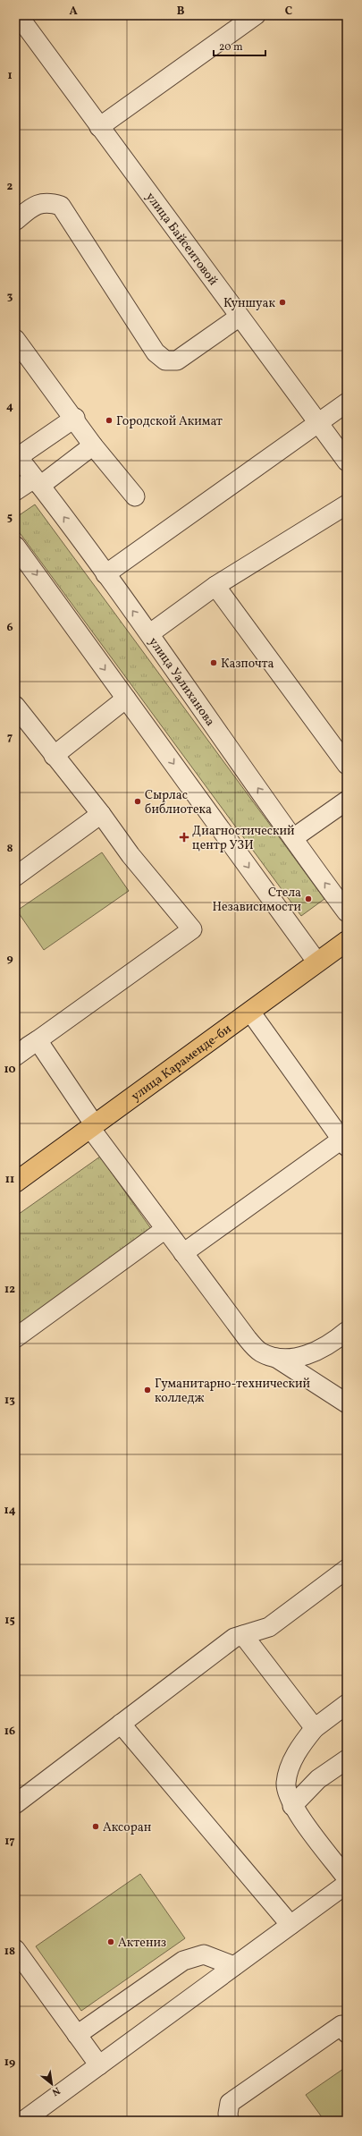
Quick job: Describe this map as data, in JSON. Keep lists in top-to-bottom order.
{
  "streets": {
    "main road": ["улица Караменде-би"],
    "street": ["улица Байсеитовой", "улица Уалиханова"]
  },
  "places": {
    "other": [
      "Куншуак",
      "Городской Акимат",
      "Казпочта",
      "Сырлас библиотека",
      "Стела Независимости",
      "Гуманитарно-технический колледж",
      "Аксоран",
      "Актениз"
    ],
    "health": ["Диагностический центр УЗИ"]
  },
  "scale_bar": "20 m",
  "north": "bottom right",
  "grid": {
    "columns": ["A", "B", "C"],
    "rows": [
      "1",
      "2",
      "3",
      "4",
      "5",
      "6",
      "7",
      "8",
      "9",
      "10",
      "11",
      "12",
      "13",
      "14",
      "15",
      "16",
      "17",
      "18",
      "19"
    ]
  }
}
